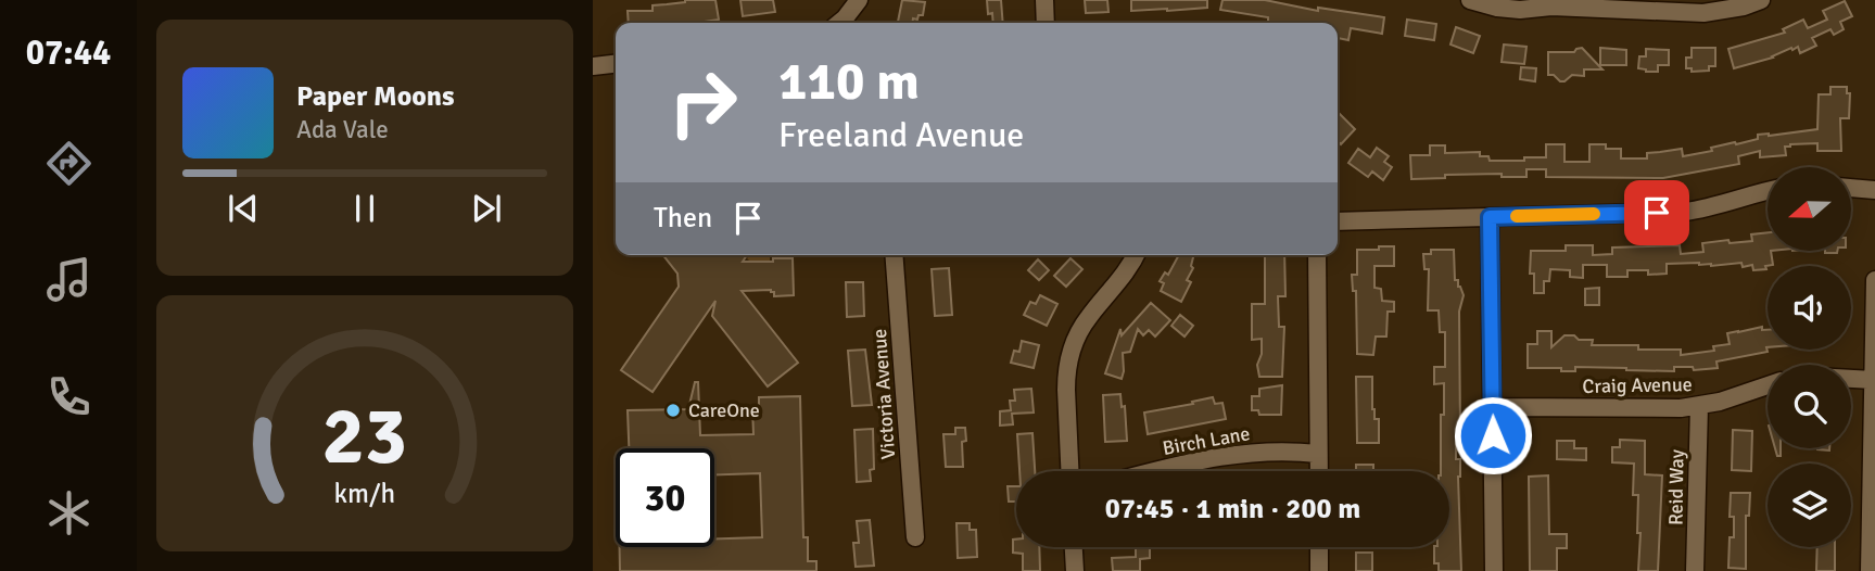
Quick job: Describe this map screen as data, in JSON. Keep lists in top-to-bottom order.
{
  "streets": {
    "street": [
      "Craig Avenue",
      "Victoria Avenue",
      "Birch Lane",
      "Reid Way"
    ]
  },
  "crossings": [
    ["Craig Avenue", "Reid Way"]
  ],
  "places": ["CareOne"],
  "north": "left",
  "page": {
    "tabs": "07:44",
    "turn": ["110 m", "Freeland Avenue"],
    "song": ["Paper Moons", "Ada Vale"],
    "then": "Then",
    "limit": "30",
    "trip": "07:45 · 1 min · 200 m",
    "gauge": ["23", "km/h"]
  }
}
